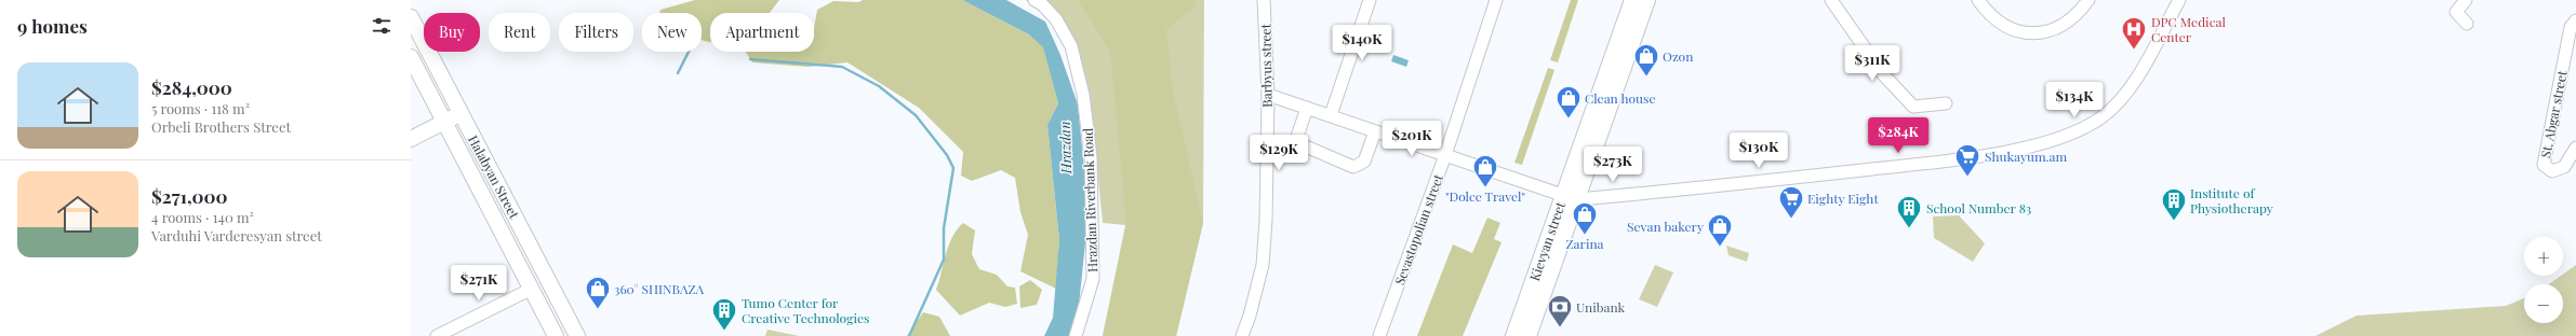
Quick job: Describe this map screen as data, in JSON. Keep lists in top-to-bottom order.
{
  "streets": {
    "main road": ["Halabyan Street", "Kievyan street"],
    "street": [
      "Barbyus street",
      "St. Abgar street",
      "Hrazdan Riverbank Road",
      "Sevastopolian street"
    ]
  },
  "water": ["Hrazdan"],
  "places": {
    "hospital": ["DPC Medical Center"],
    "shop": [
      "Ozon",
      "Clean house",
      "\"Dolce Travel\"",
      "Zarina",
      "Sevan bakery",
      "360° SHINBAZA"
    ],
    "supermarket": ["Shukayum.am", "Eighty Eight"],
    "building": ["Institute of Physiotherapy", "School Number 83", "Tumo Center for Creative Technologies"],
    "bank": ["Unibank"]
  },
  "page": {
    "heading": "9 homes",
    "chip": [
      "Buy",
      "Rent",
      "Filters",
      "New",
      "Apartment"
    ],
    "price": [
      "$140K",
      "$311K",
      "$134K",
      "$284K",
      "$201K",
      "$130K",
      "$129K",
      "$273K",
      "$271K"
    ],
    "list": [
      {
        "name": "$284,000",
        "note": "5 rooms · 118 m² · Orbeli Brothers Street"
      },
      {
        "name": "$271,000",
        "note": "4 rooms · 140 m² · Varduhi Varderesyan street"
      }
    ],
    "map_buttons": ["+", "−"]
  }
}
